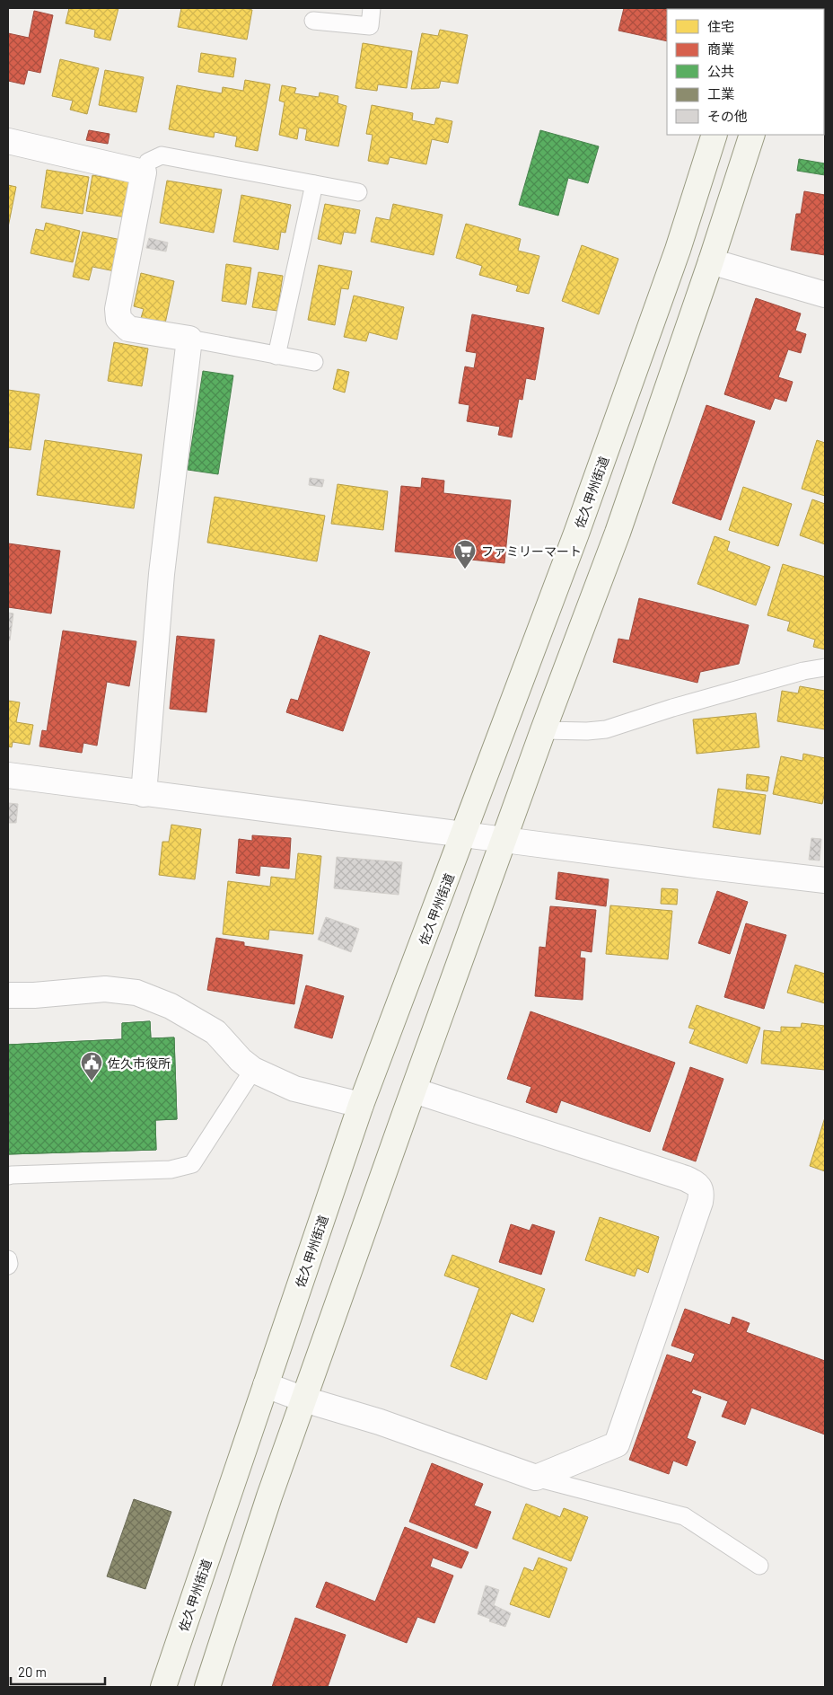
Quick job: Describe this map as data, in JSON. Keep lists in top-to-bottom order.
{
  "streets": {
    "main road": ["佐久甲州街道"]
  },
  "places": {
    "supermarket": ["ファミリーマート"],
    "public building": ["佐久市役所"]
  },
  "legend": [
    "住宅",
    "商業",
    "公共",
    "工業",
    "その他"
  ],
  "scale_bar": "20 m"
}
